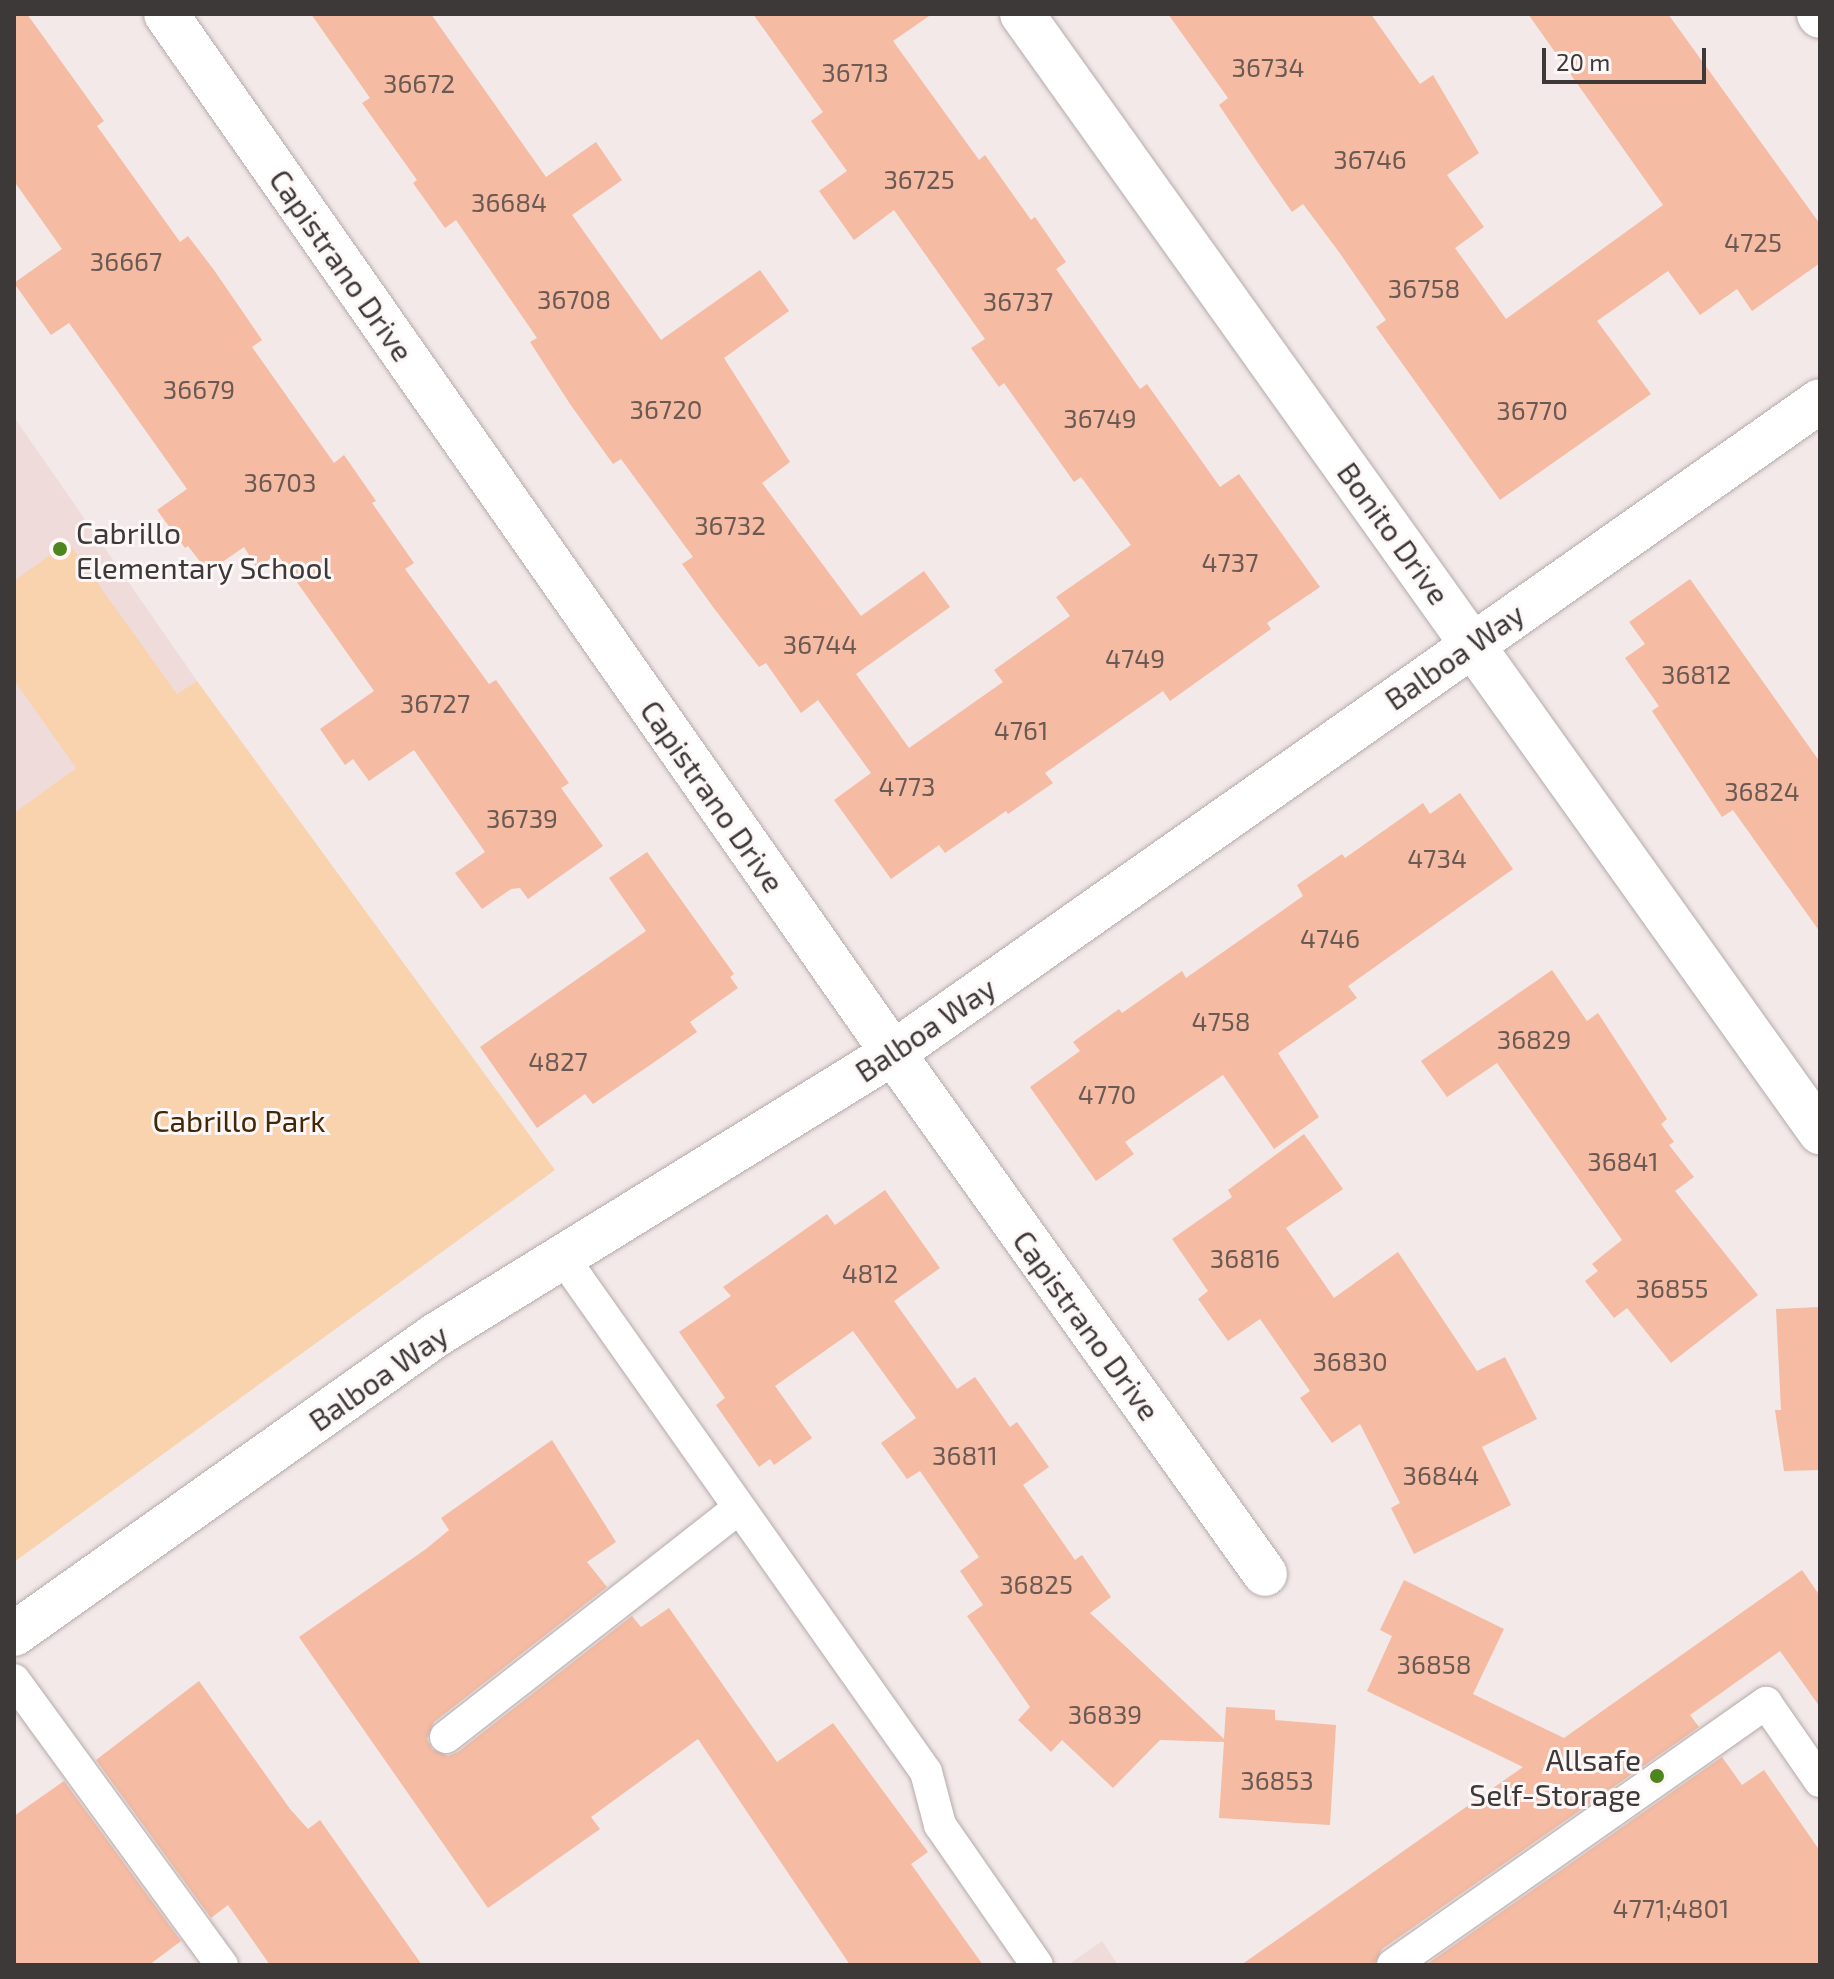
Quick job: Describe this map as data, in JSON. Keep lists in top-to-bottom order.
{
  "streets": {
    "street": ["Capistrano Drive", "Bonito Drive", "Balboa Way"]
  },
  "crossings": [
    ["Capistrano Drive", "Balboa Way"],
    ["Bonito Drive", "Balboa Way"]
  ],
  "parks": ["Cabrillo Park"],
  "places": ["Cabrillo Elementary School", "Allsafe Self-Storage"],
  "house_numbers": [
    "36734",
    "36713",
    "36672",
    "36746",
    "36725",
    "36684",
    "4725",
    "36667",
    "36758",
    "36708",
    "36737",
    "36679",
    "36720",
    "36770",
    "36749",
    "36703",
    "36732",
    "4737",
    "36744",
    "4749",
    "36812",
    "36727",
    "4761",
    "4773",
    "36824",
    "36739",
    "4734",
    "4746",
    "4758",
    "36829",
    "4827",
    "4770",
    "36841",
    "36816",
    "4812",
    "36855",
    "36830",
    "36811",
    "36844",
    "36825",
    "36858",
    "36839",
    "36853",
    "4771;4801"
  ],
  "scale_bar": "20 m"
}
